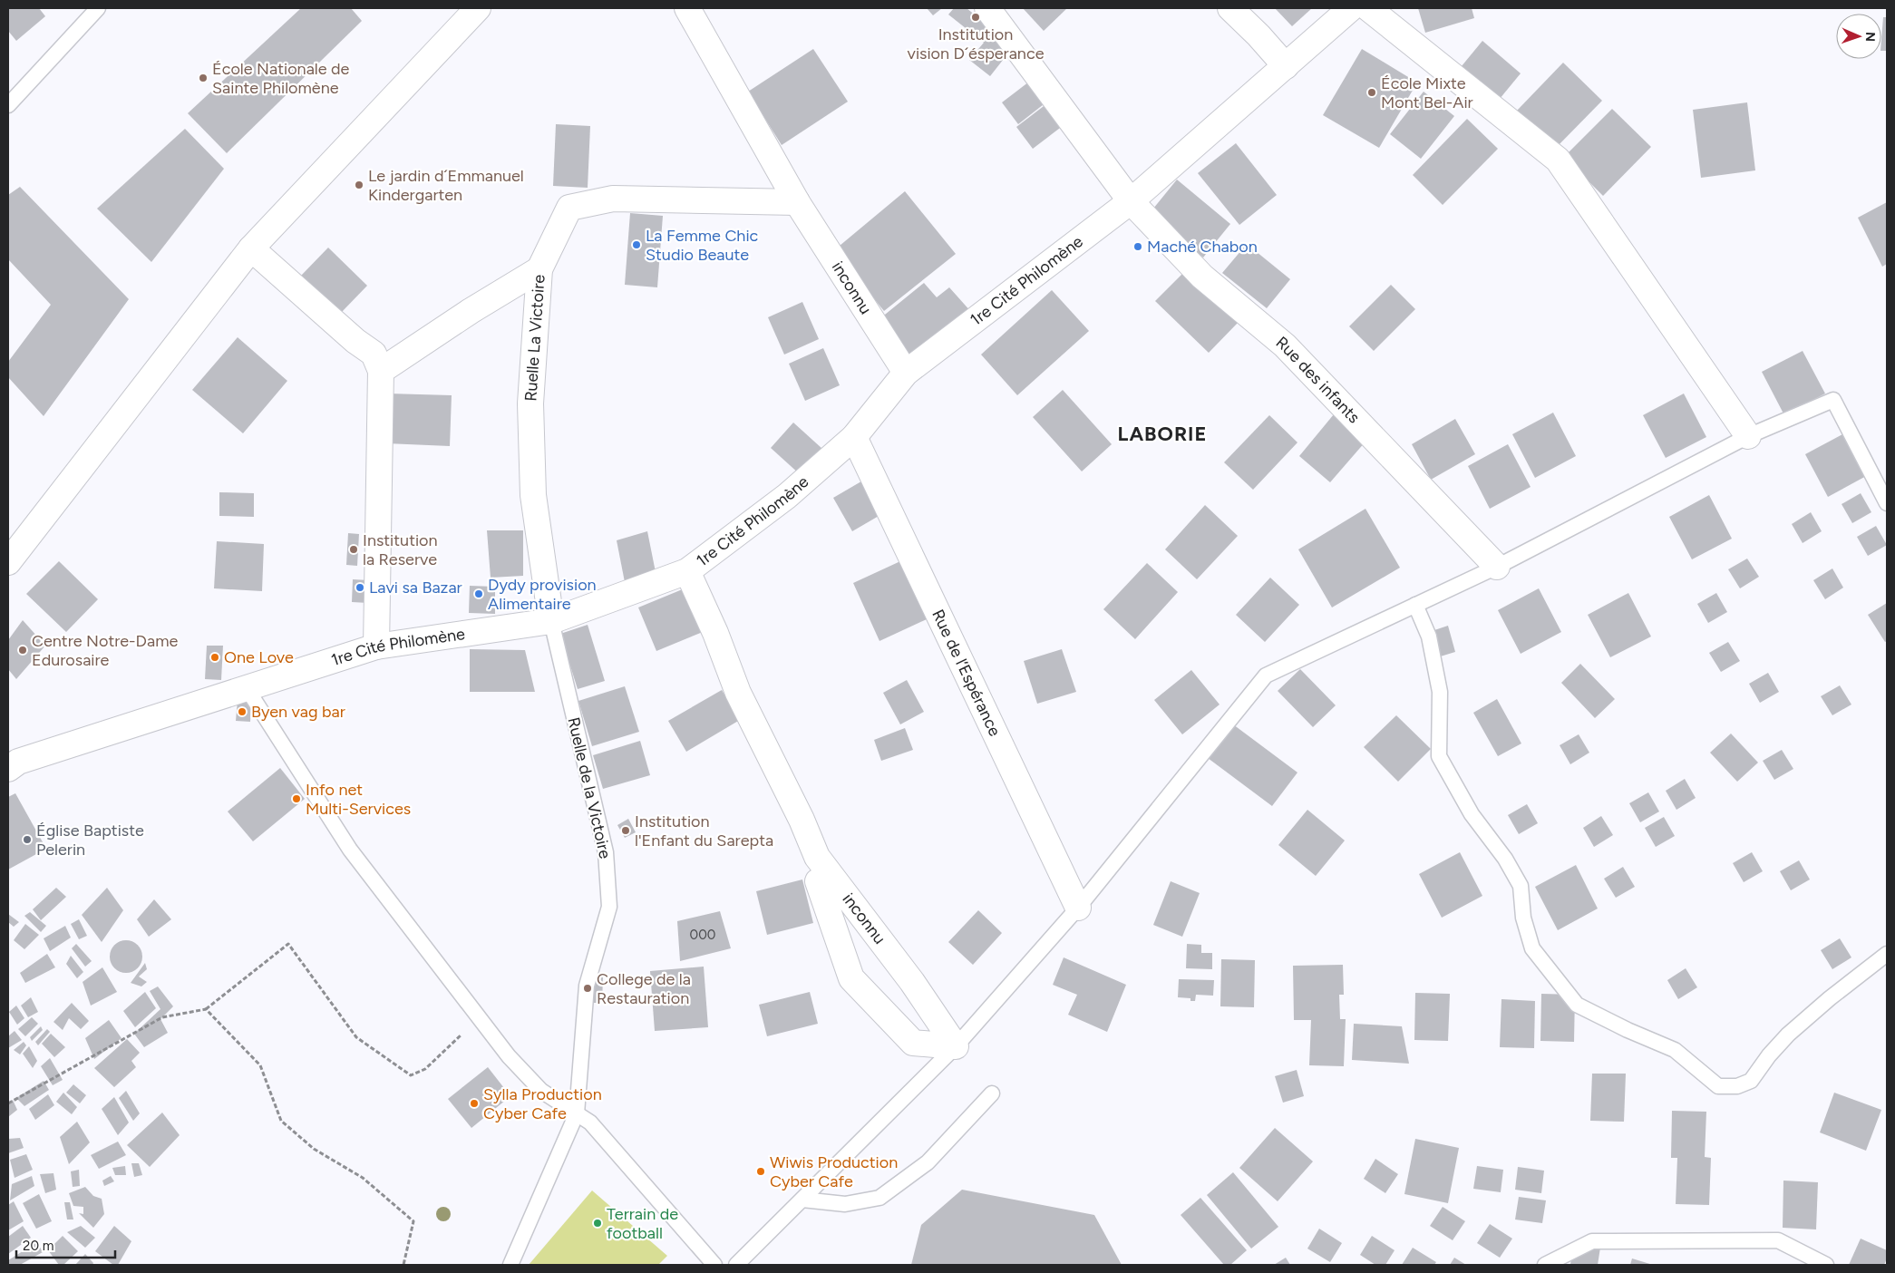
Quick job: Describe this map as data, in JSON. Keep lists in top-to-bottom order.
{
  "streets": {
    "street": [
      "1re Cité Philomène",
      "inconnu",
      "Ruelle La Victoire",
      "Rue des infants",
      "Rue de l’Espérance"
    ],
    "lane": ["Ruelle de la Victoire"]
  },
  "crossings": [
    ["1re Cité Philomène", "inconnu"],
    ["1re Cité Philomène", "Ruelle La Victoire"],
    ["1re Cité Philomène", "Rue des infants"],
    ["1re Cité Philomène", "Rue de l’Espérance"],
    ["1re Cité Philomène", "Ruelle de la Victoire"],
    ["inconnu", "Ruelle La Victoire"],
    ["Ruelle La Victoire", "Ruelle de la Victoire"]
  ],
  "districts": ["LABORIE"],
  "places": [
    "Institution vision D´ésperance",
    "École Nationale de Sainte Philomène",
    "École Mixte Mont Bel-Air",
    "Le jardin d´Emmanuel Kindergarten",
    "La Femme Chic Studio Beaute",
    "Maché Chabon",
    "Institution la Reserve",
    "Lavi sa Bazar",
    "Dydy provision Alimentaire",
    "Centre Notre-Dame Edurosaire",
    "One Love",
    "Byen vag bar",
    "Info net Multi-Services",
    "Institution l'Enfant du Sarepta",
    "Église Baptiste Pelerin",
    "College de la Restauration",
    "Sylla Production Cyber Cafe",
    "Wiwis Production Cyber Cafe",
    "Terrain de football"
  ],
  "house_numbers": ["000"],
  "scale_bar": "20 m",
  "north": "right"
}
